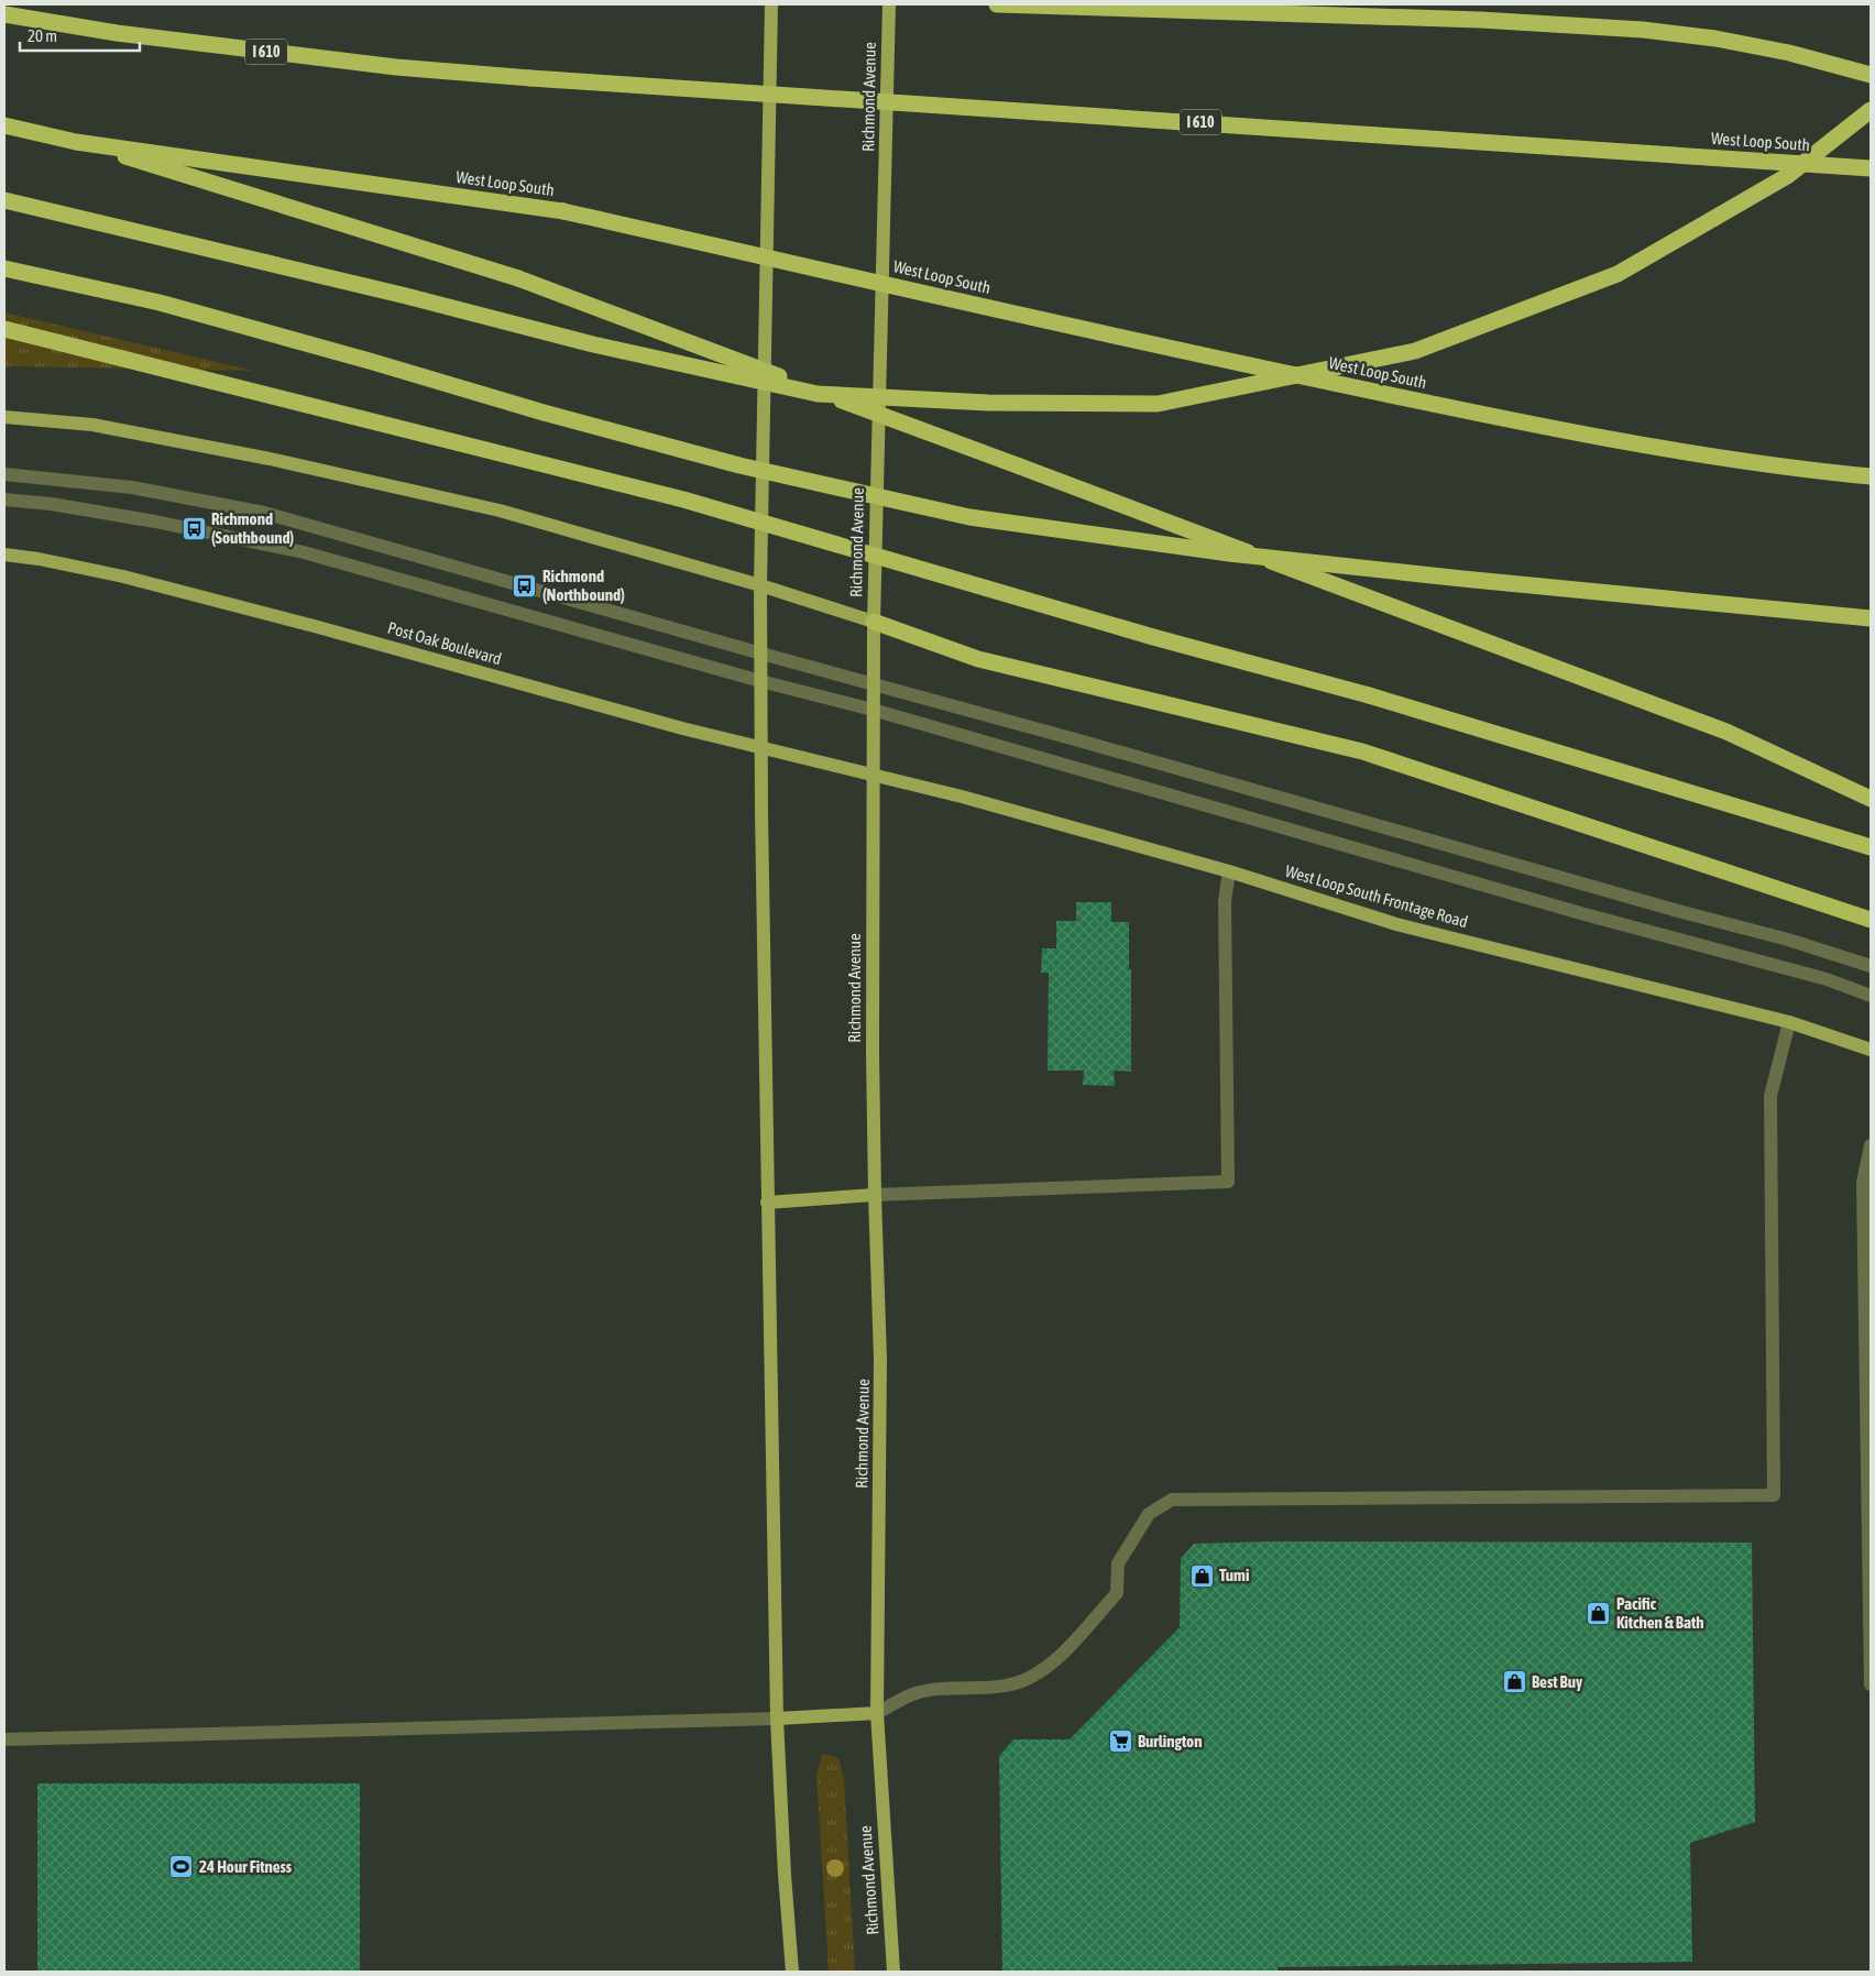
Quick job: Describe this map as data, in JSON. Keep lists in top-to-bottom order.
{
  "streets": {
    "highway": ["I 610", "West Loop South"],
    "main road": ["Richmond Avenue", "Post Oak Boulevard", "West Loop South Frontage Road"]
  },
  "crossings": [
    ["Richmond Avenue", "Post Oak Boulevard"],
    ["Richmond Avenue", "West Loop South Frontage Road"],
    ["Post Oak Boulevard", "West Loop South Frontage Road"]
  ],
  "places": {
    "bus stop": ["Richmond (Southbound)", "Richmond (Northbound)"],
    "shop": ["Tumi", "Pacific Kitchen & Bath", "Best Buy"],
    "supermarket": ["Burlington"],
    "sports": ["24 Hour Fitness"]
  },
  "scale_bar": "20 m"
}
